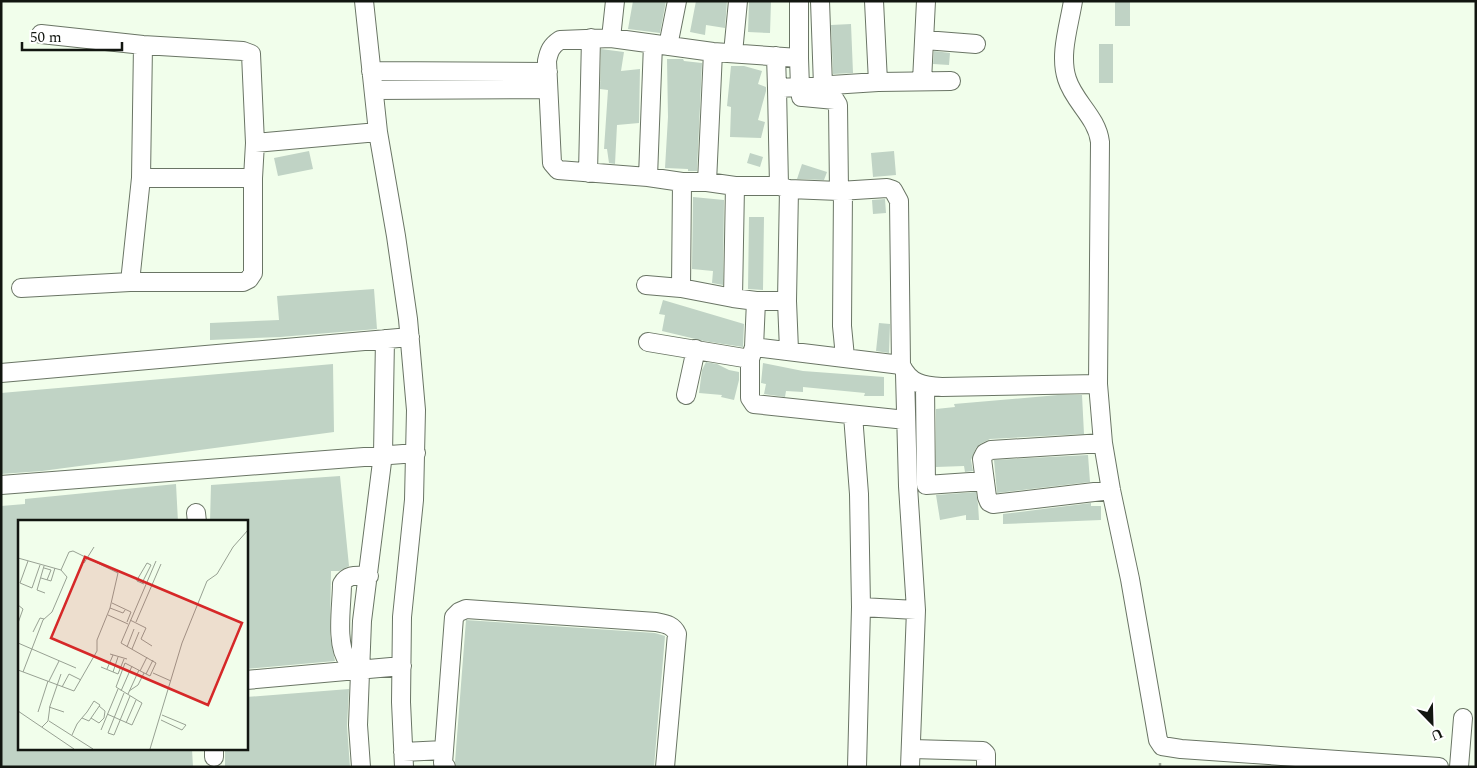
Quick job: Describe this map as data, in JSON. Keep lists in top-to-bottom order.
{
  "scale_bar": "50 m",
  "north": "bottom right"
}
